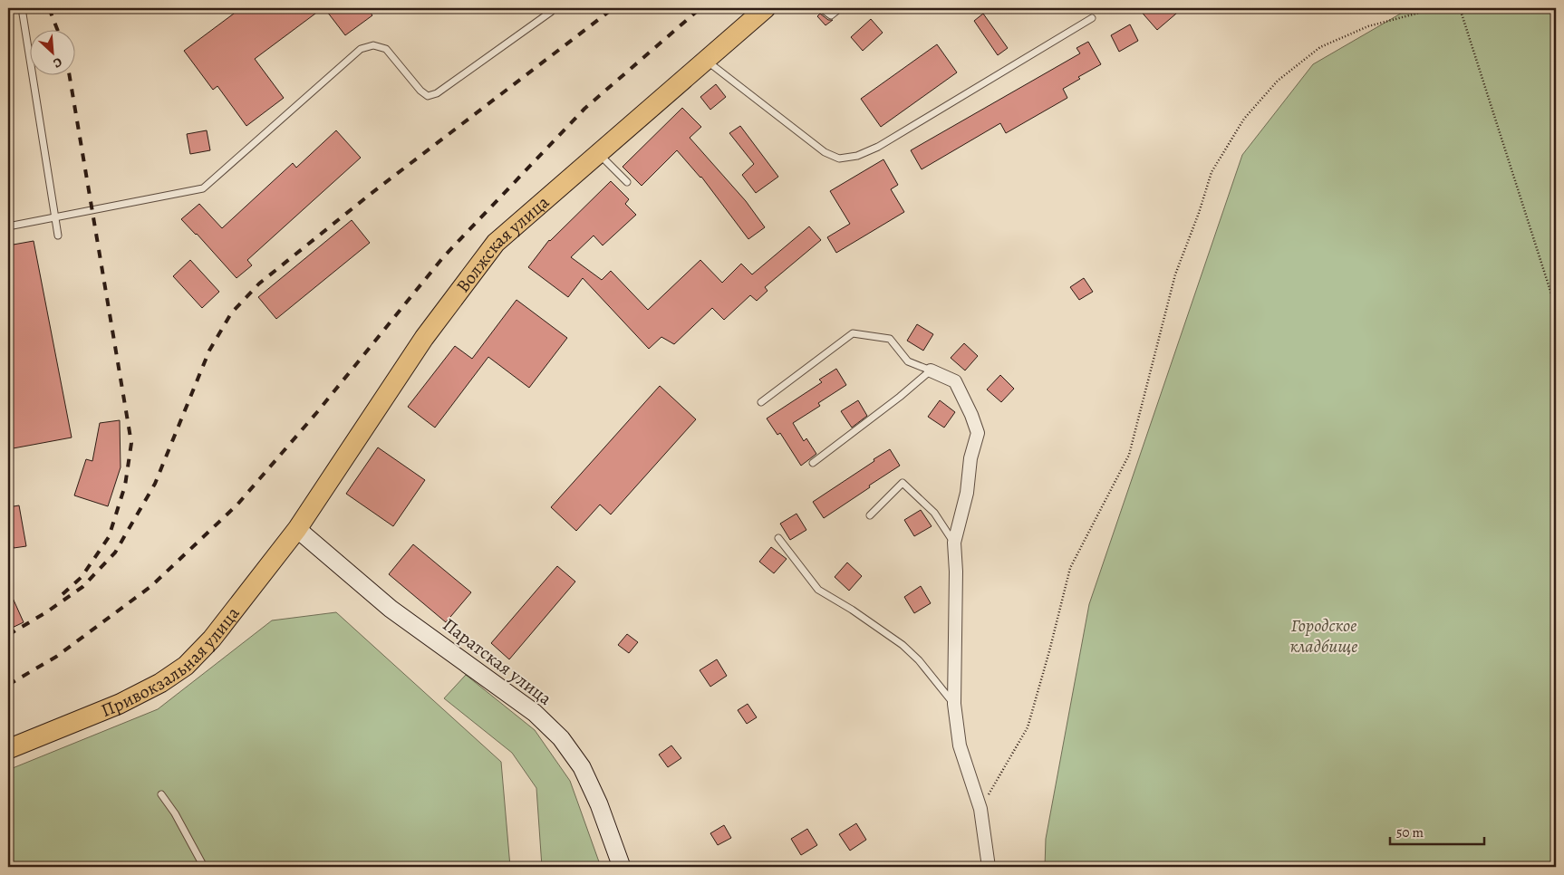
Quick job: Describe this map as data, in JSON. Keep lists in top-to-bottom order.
{
  "streets": {
    "main road": ["Волжская улица", "Привокзальная улица", "Паратская улица"]
  },
  "crossings": [
    ["Волжская улица", "Привокзальная улица"],
    ["Волжская улица", "Паратская улица"],
    ["Привокзальная улица", "Паратская улица"]
  ],
  "parks": ["Городское кладбище"],
  "scale_bar": "50 m",
  "north": "bottom right"
}
